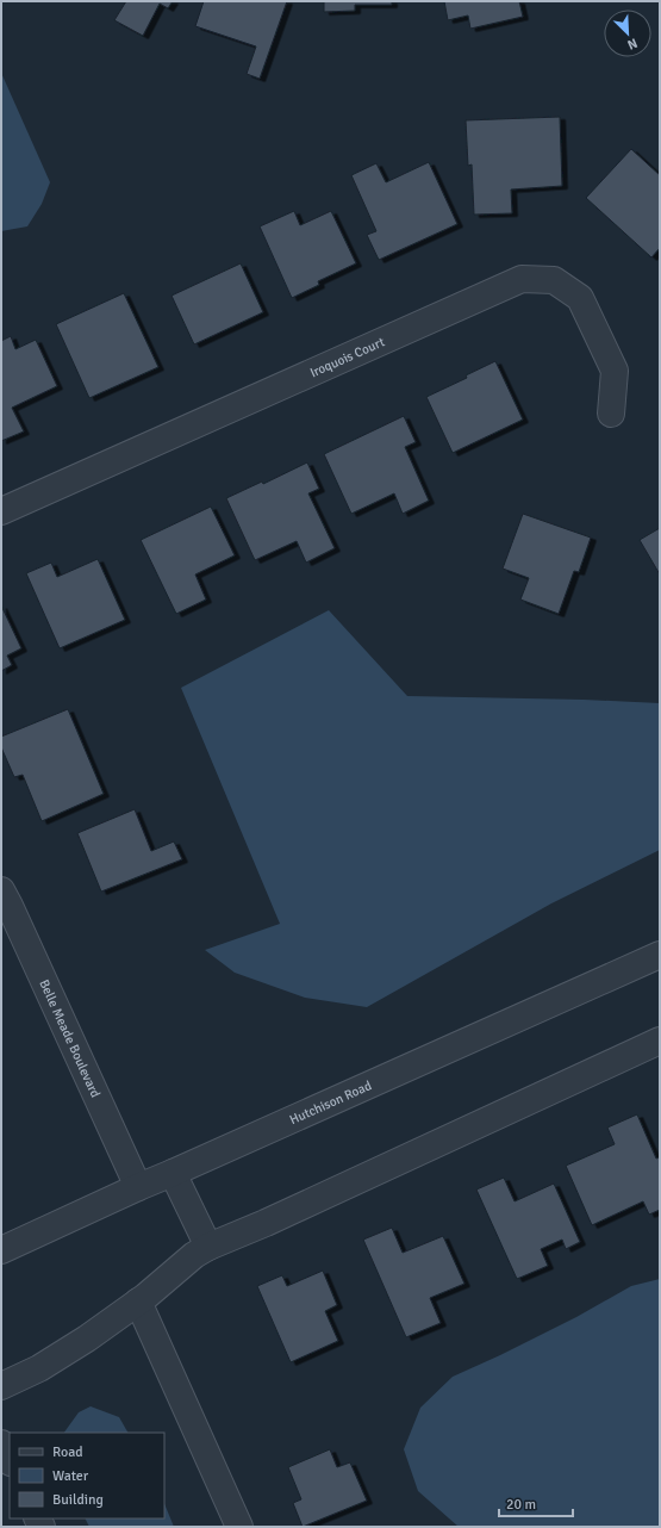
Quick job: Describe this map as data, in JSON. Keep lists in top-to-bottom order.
{
  "streets": {
    "street": ["Iroquois Court", "Belle Meade Boulevard", "Hutchison Road"]
  },
  "crossings": [
    ["Belle Meade Boulevard", "Hutchison Road"]
  ],
  "legend": ["Road", "Water", "Building"],
  "scale_bar": "20 m",
  "north": "bottom right"
}
